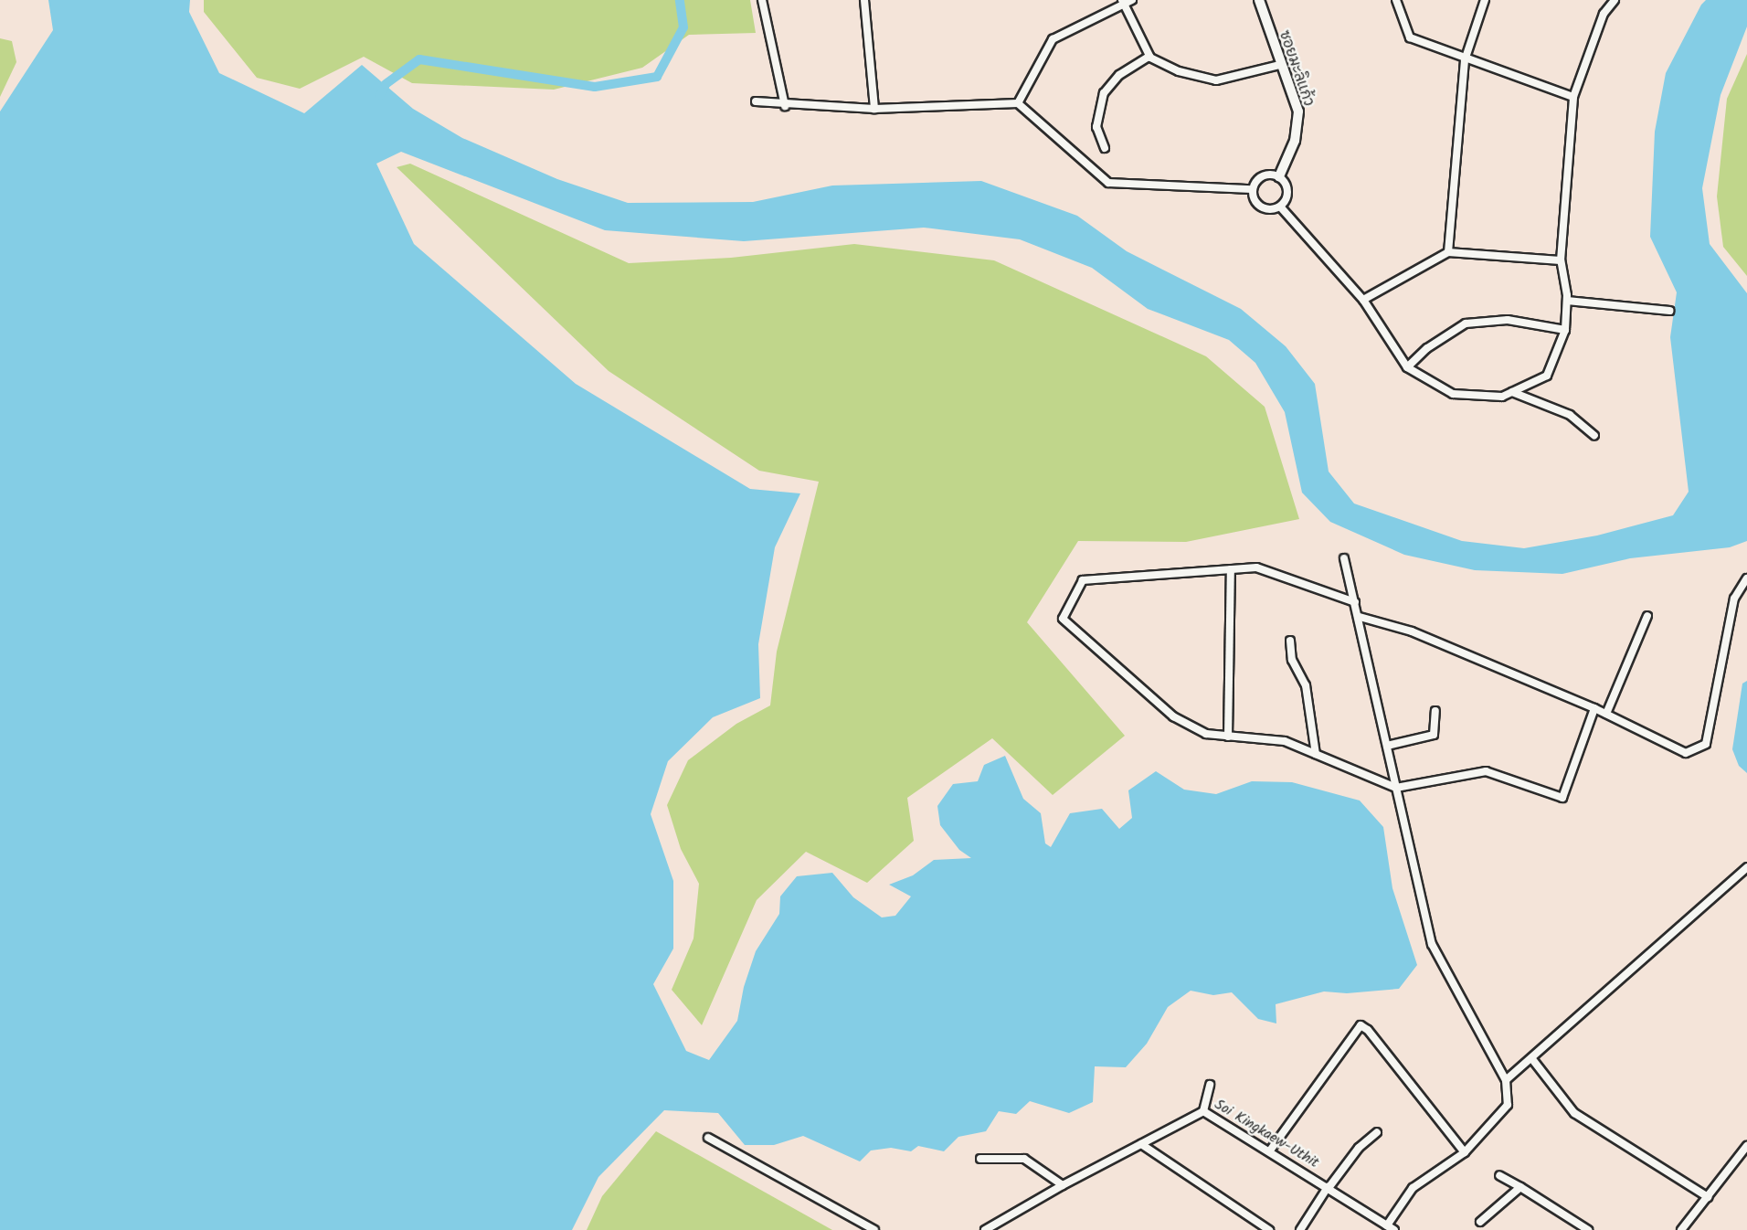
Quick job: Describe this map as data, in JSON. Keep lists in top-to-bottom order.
{
  "streets": {
    "street": ["ซอยมะลิแก้ว", "Soi Kingkaew-Uthit"]
  }
}
